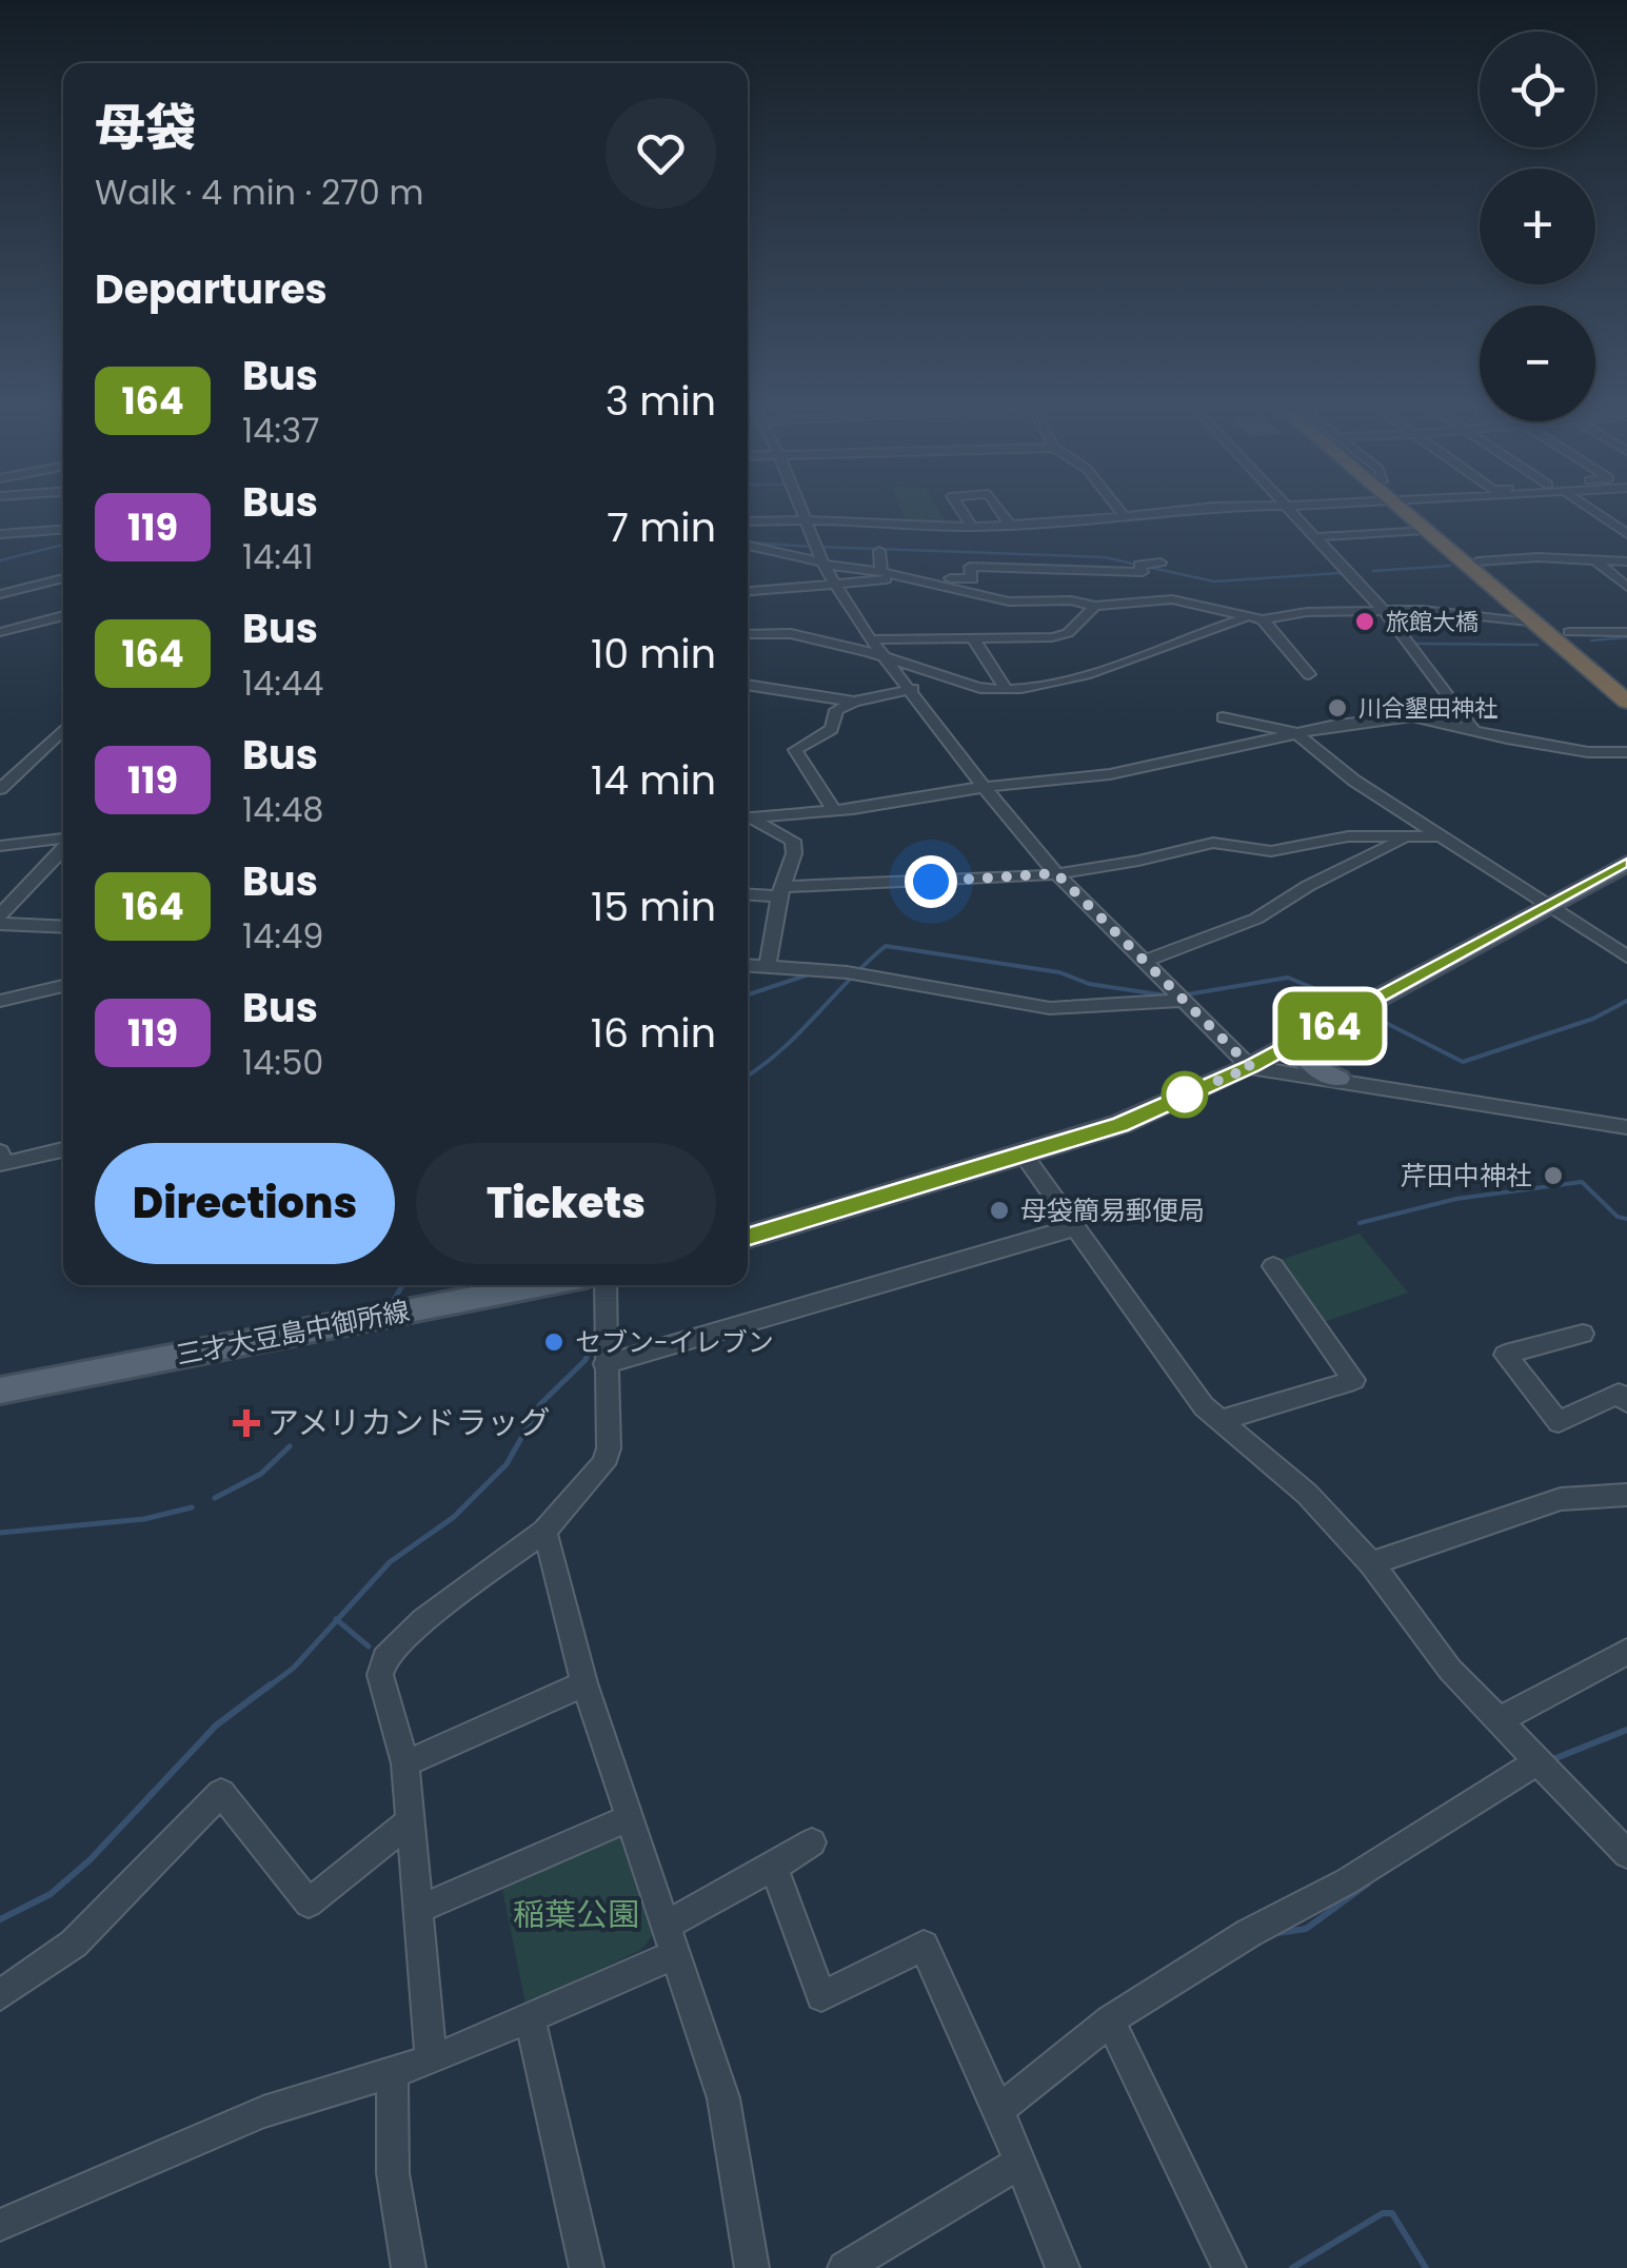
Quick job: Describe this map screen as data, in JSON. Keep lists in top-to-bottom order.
{
  "streets": {
    "main road": ["三才大豆島中御所線"]
  },
  "parks": ["稲葉公園"],
  "places": {
    "other": [
      "旅館大橋",
      "川合墾田神社",
      "芹田中神社",
      "母袋簡易郵便局",
      "セブン-イレブン"
    ],
    "health": ["アメリカンドラッグ"]
  },
  "lines": ["bus line 164"],
  "page": {
    "on_map": "164",
    "map_buttons": ["+", "−"],
    "heading": [
      ["母袋", "Walk · 4 min · 270 m"],
      "Departures"
    ],
    "list": [
      {
        "mark": "164",
        "name": "Bus",
        "note": "14:37",
        "value": "3 min"
      },
      {
        "mark": "119",
        "name": "Bus",
        "note": "14:41",
        "value": "7 min"
      },
      {
        "mark": "164",
        "name": "Bus",
        "note": "14:44",
        "value": "10 min"
      },
      {
        "mark": "119",
        "name": "Bus",
        "note": "14:48",
        "value": "14 min"
      },
      {
        "mark": "164",
        "name": "Bus",
        "note": "14:49",
        "value": "15 min"
      },
      {
        "mark": "119",
        "name": "Bus",
        "note": "14:50",
        "value": "16 min"
      }
    ],
    "buttons": ["Directions", "Tickets"]
  }
}
